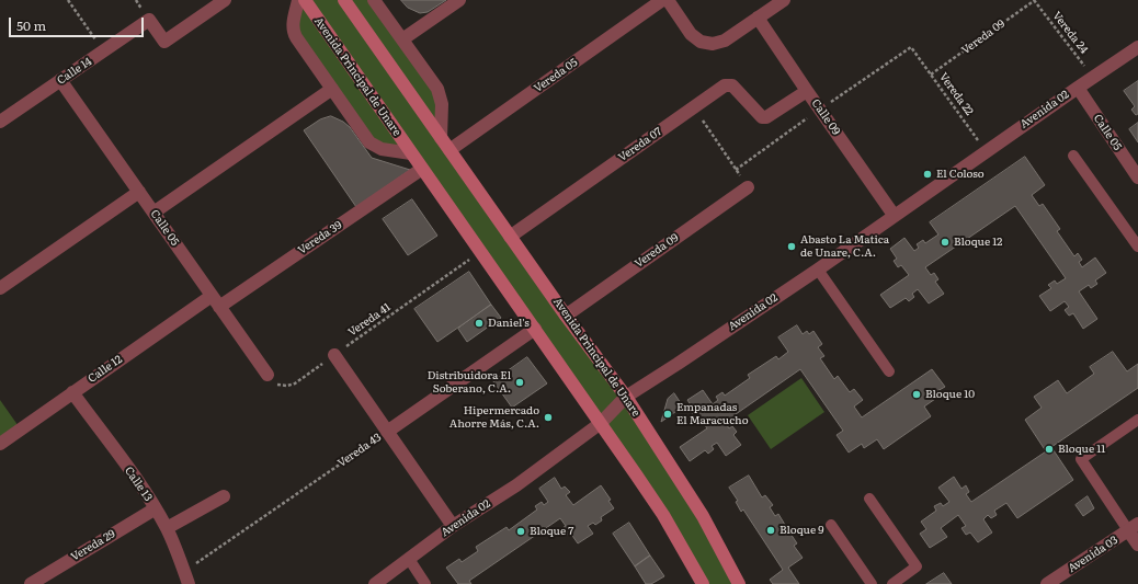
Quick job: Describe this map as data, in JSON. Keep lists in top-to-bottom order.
{
  "streets": {
    "street": [
      "Vereda 09",
      "Calle 14",
      "Vereda 05",
      "Avenida Principal de Unare",
      "Avenida 02",
      "Calle 09",
      "Calle 05",
      "Vereda 07",
      "Vereda 39",
      "Calle 12",
      "Vereda 43",
      "Calle 13",
      "Vereda 29",
      "Avenida 03"
    ],
    "path": ["Vereda 24", "Vereda 22", "Vereda 41"]
  },
  "crossings": [
    ["Vereda 24", "Vereda 09"],
    ["Vereda 24", "Avenida 02"],
    ["Vereda 09", "Avenida Principal de Unare"],
    ["Vereda 09", "Vereda 22"],
    ["Calle 14", "Calle 05"],
    ["Vereda 05", "Avenida Principal de Unare"],
    ["Avenida Principal de Unare", "Avenida 02"],
    ["Avenida Principal de Unare", "Vereda 07"],
    ["Avenida Principal de Unare", "Vereda 39"],
    ["Avenida Principal de Unare", "Vereda 41"],
    ["Avenida Principal de Unare", "Vereda 43"],
    ["Vereda 22", "Avenida 02"],
    ["Avenida 02", "Calle 09"],
    ["Avenida 02", "Calle 05"],
    ["Calle 09", "Vereda 07"],
    ["Calle 05", "Vereda 39"],
    ["Calle 05", "Vereda 41"],
    ["Calle 05", "Calle 12"],
    ["Calle 12", "Calle 13"],
    ["Vereda 43", "Calle 13"],
    ["Calle 13", "Vereda 29"]
  ],
  "places": [
    "El Coloso",
    "Bloque 12",
    "Abasto La Matica de Unare, C.A.",
    "Daniel's",
    "Distribuidora El Soberano, C.A.",
    "Bloque 10",
    "Empanadas El Maracucho",
    "Hipermercado Ahorre Más, C.A.",
    "Bloque 11",
    "Bloque 9",
    "Bloque 7"
  ],
  "scale_bar": "50 m"
}
